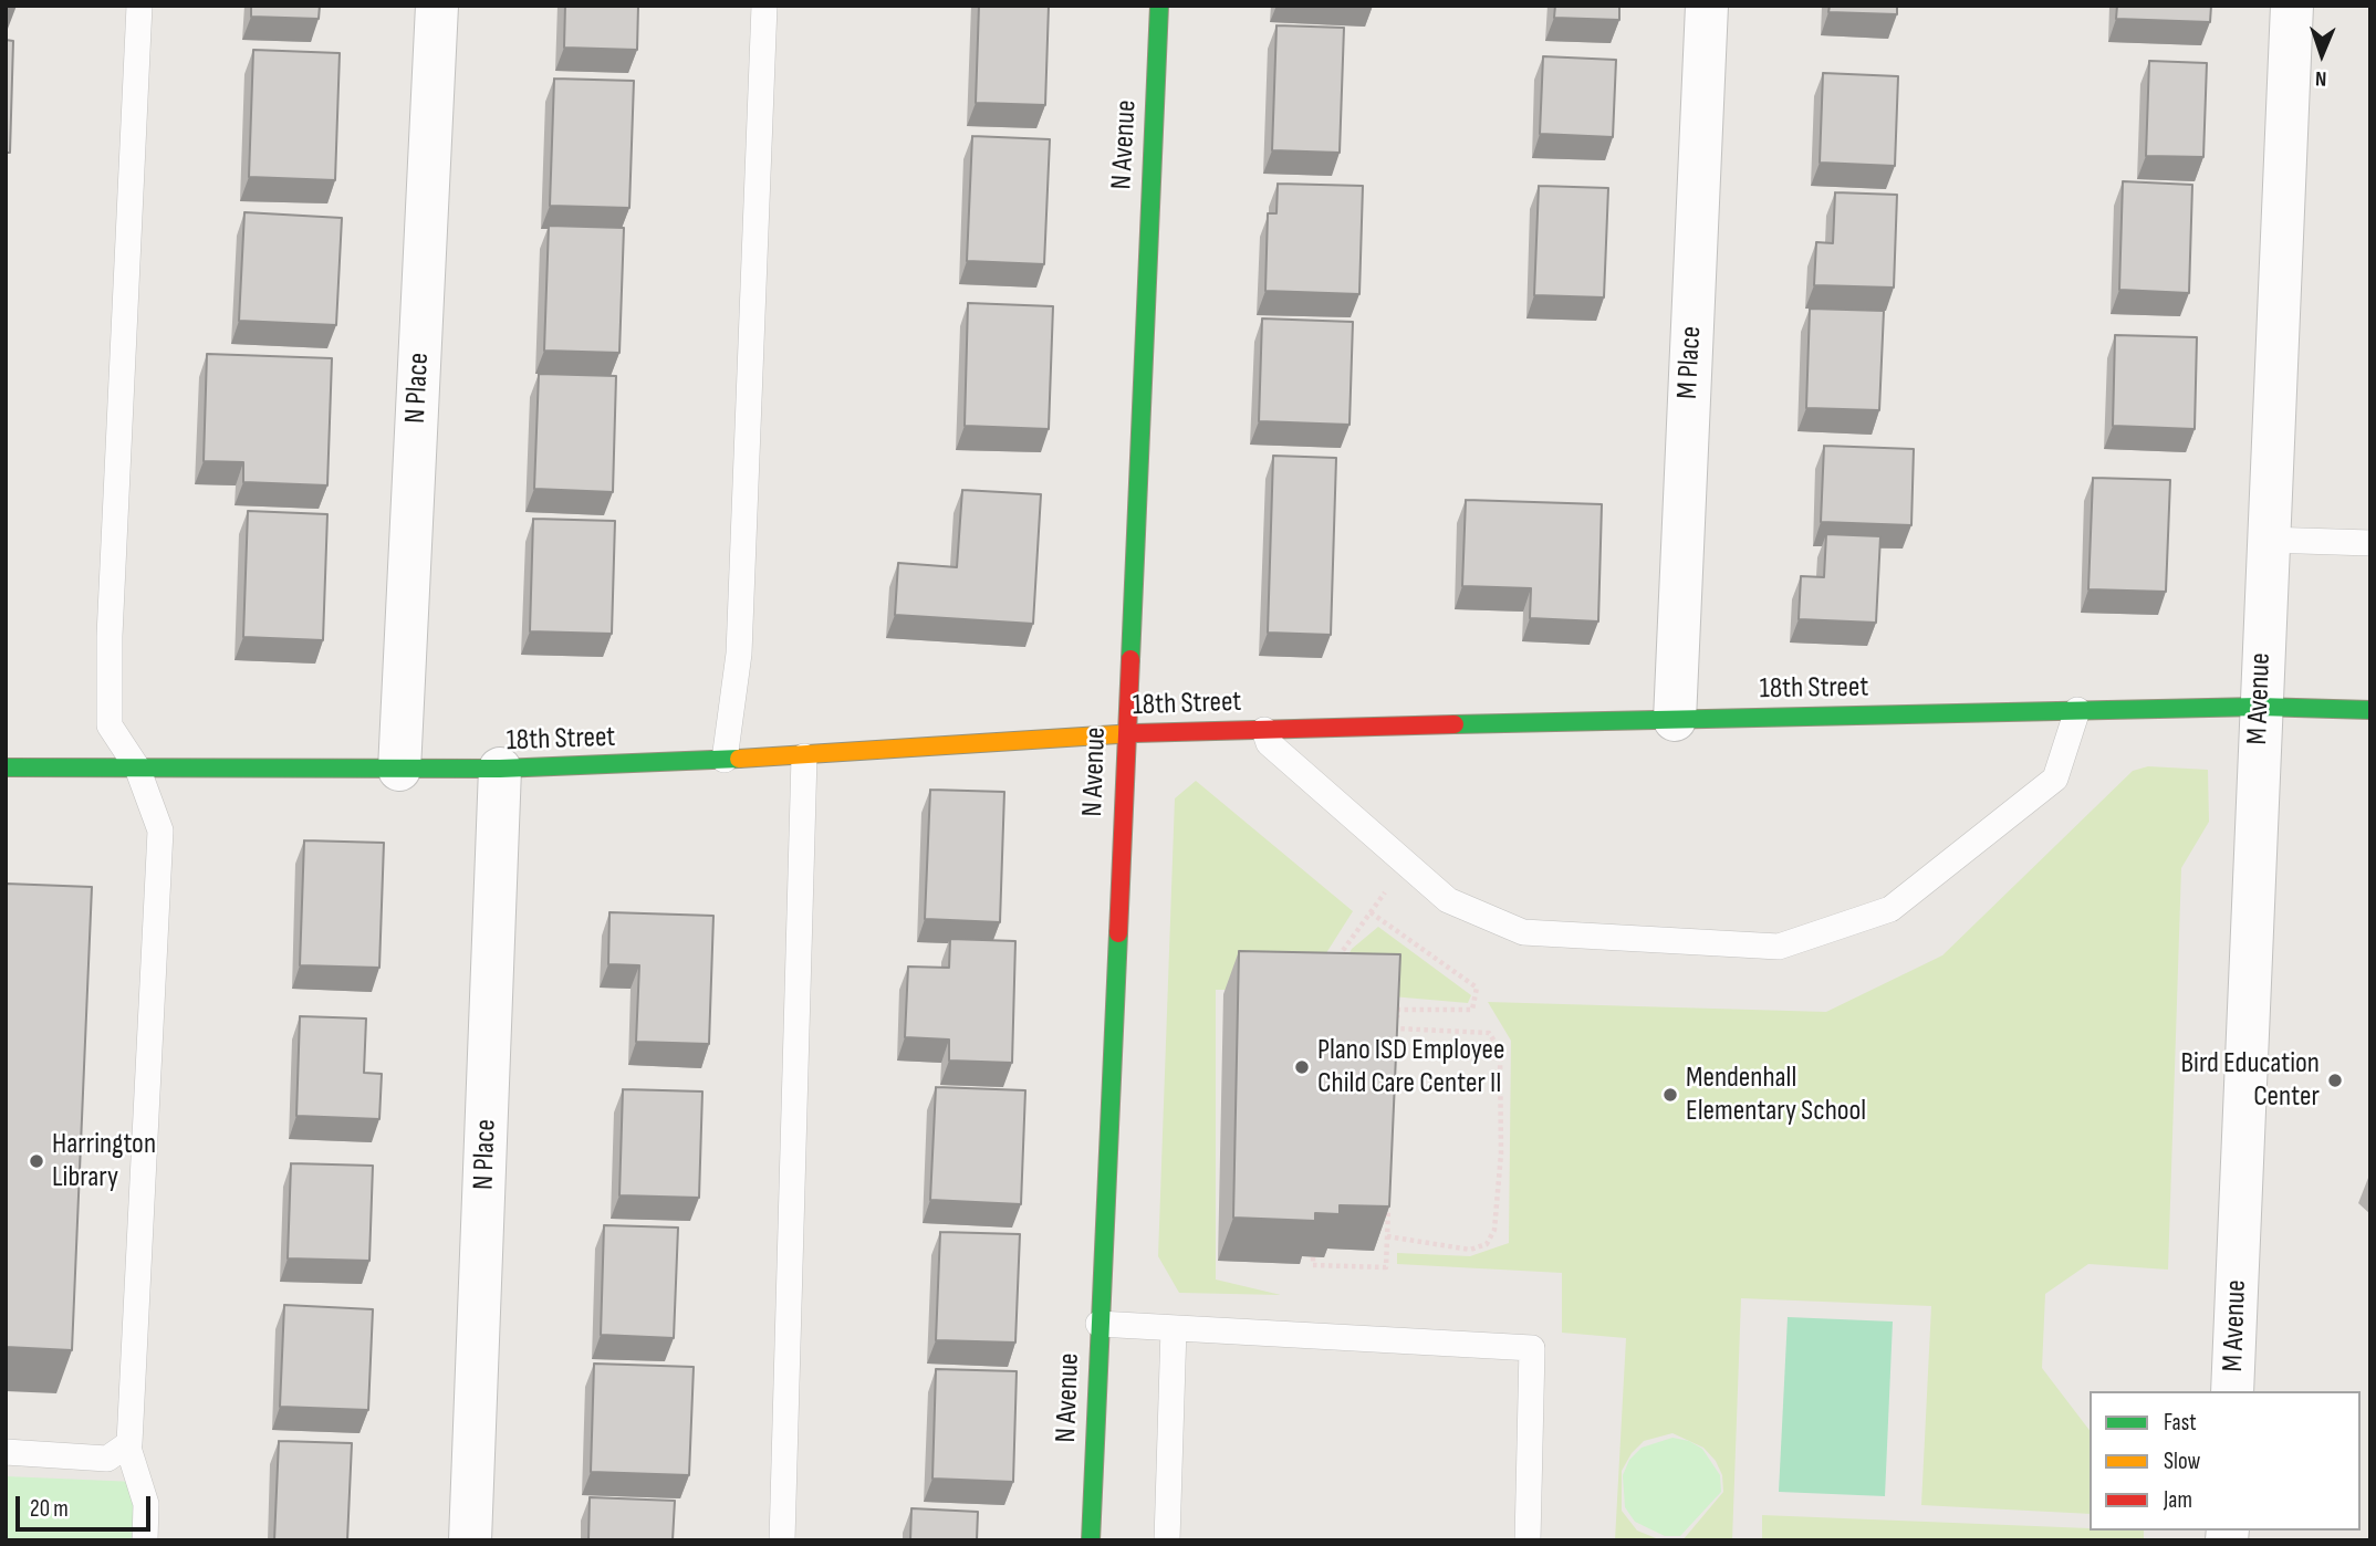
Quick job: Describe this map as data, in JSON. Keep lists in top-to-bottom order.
{
  "streets": {
    "street": [
      "N Avenue",
      "M Place",
      "N Place",
      "18th Street",
      "M Avenue"
    ]
  },
  "crossings": [
    ["N Avenue", "18th Street"],
    ["M Place", "18th Street"],
    ["N Place", "18th Street"],
    ["18th Street", "M Avenue"]
  ],
  "places": [
    "Plano ISD Employee Child Care Center II",
    "Bird Education Center",
    "Mendenhall Elementary School",
    "Harrington Library"
  ],
  "legend": ["Fast", "Slow", "Jam"],
  "scale_bar": "20 m",
  "north": "bottom"
}
